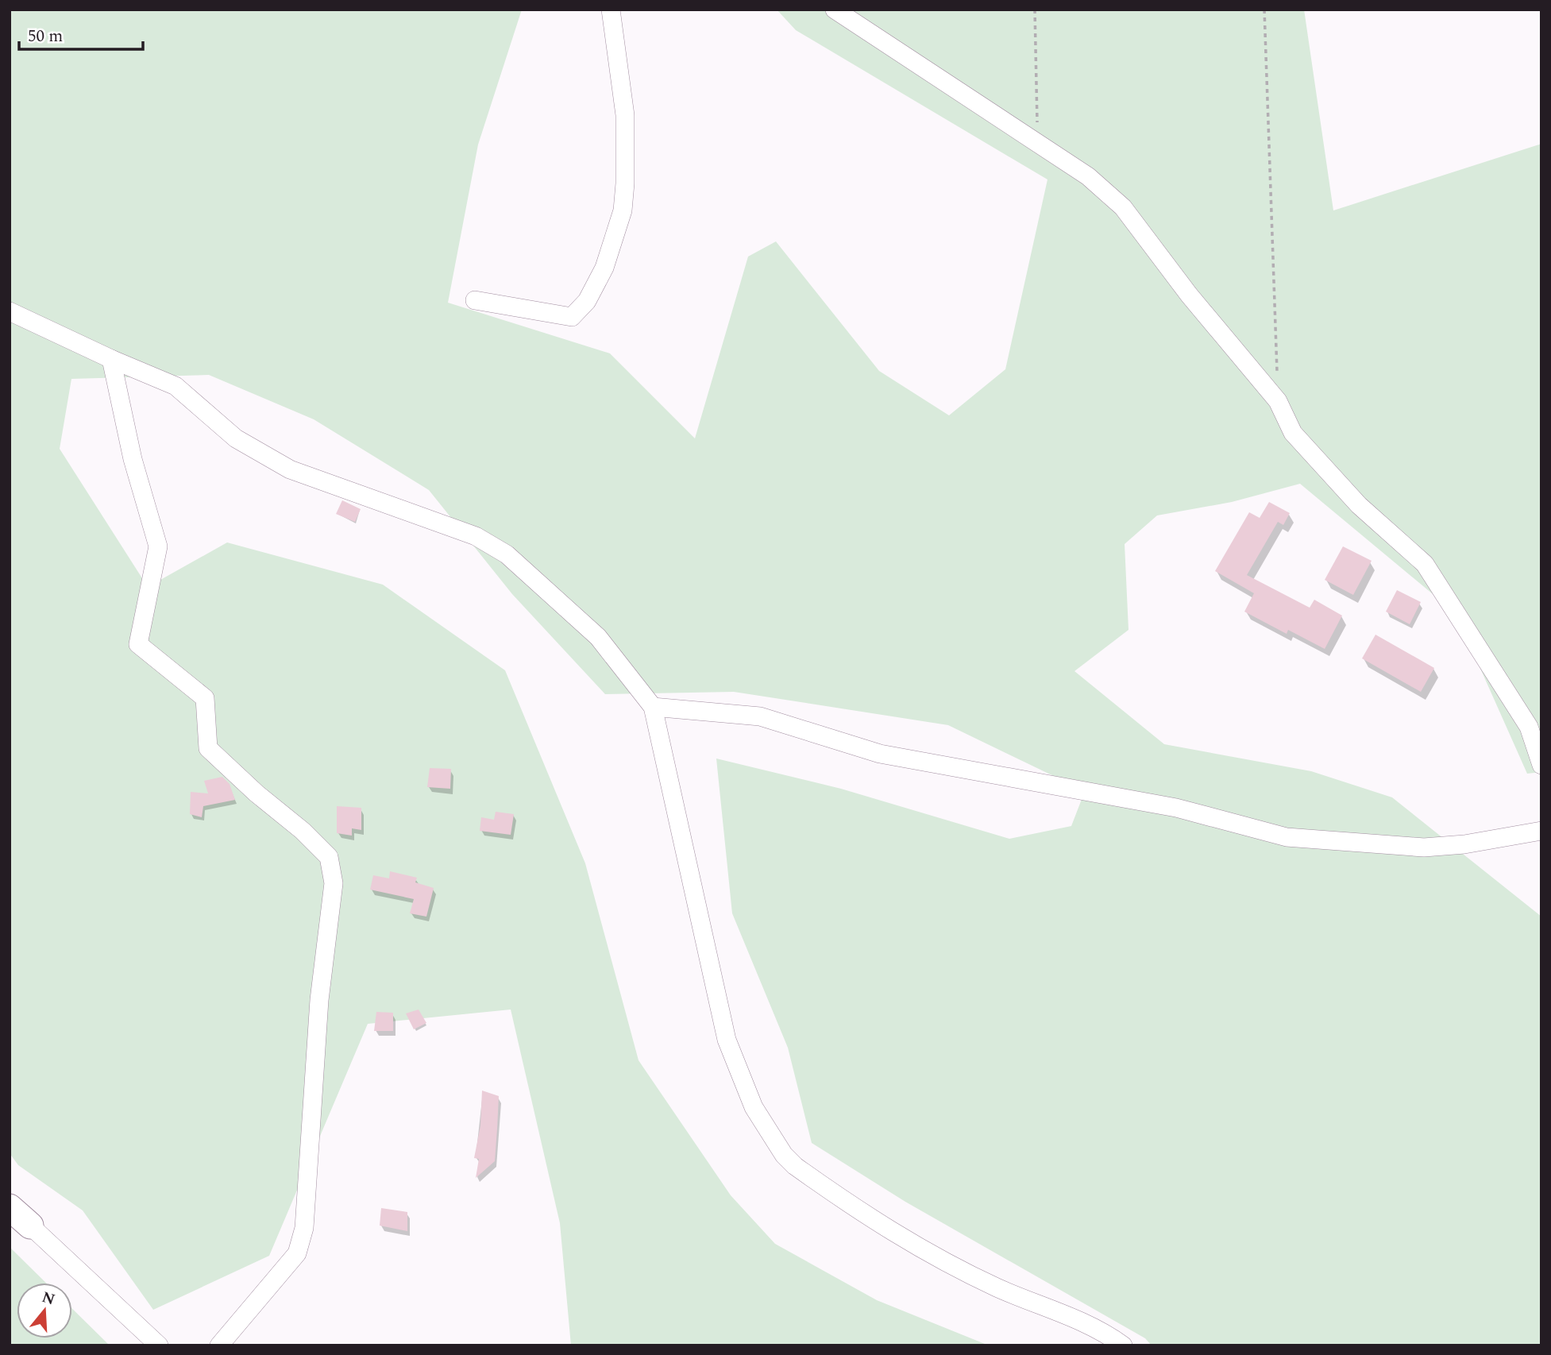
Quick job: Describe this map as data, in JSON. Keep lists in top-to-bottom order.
{
  "scale_bar": "50 m",
  "north": "top"
}
